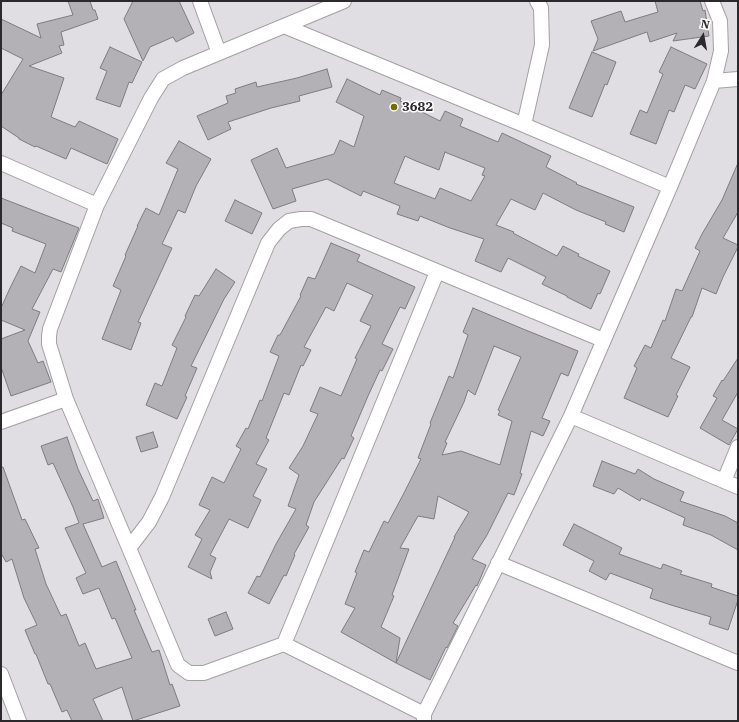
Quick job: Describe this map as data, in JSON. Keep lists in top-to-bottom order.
{
  "places": ["3682"],
  "north": "top"
}
